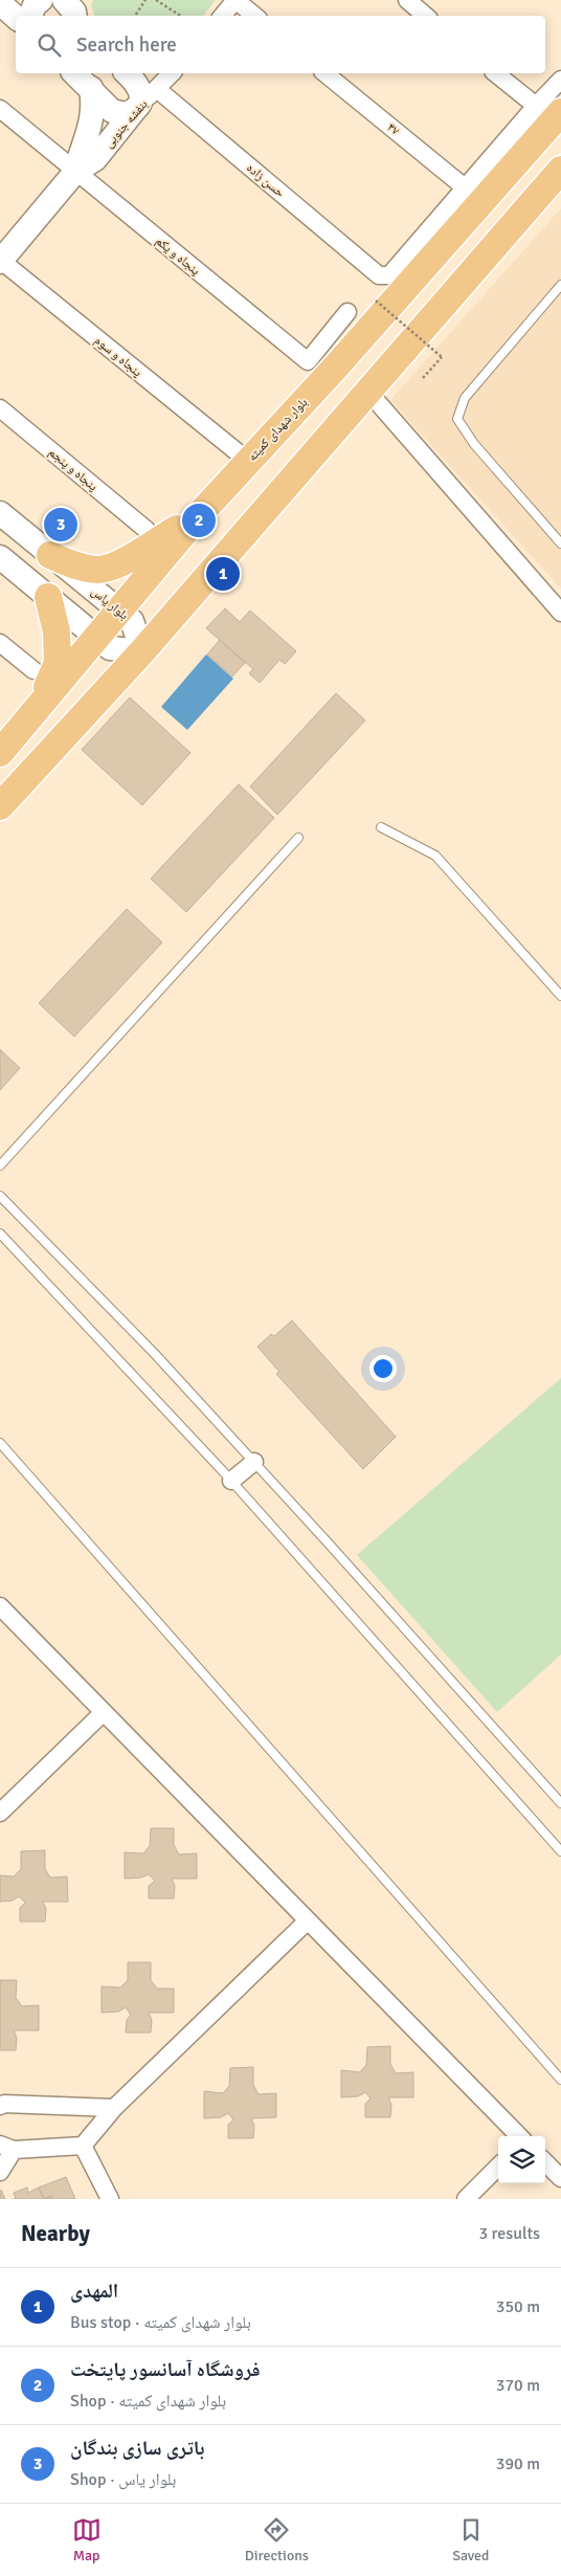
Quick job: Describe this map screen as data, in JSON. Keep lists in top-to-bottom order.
{
  "streets": {
    "main road": ["بلوار شهدای کمیته"],
    "street": [
      "بنفشه جنوبی",
      "۴۷",
      "حسن زاده",
      "پنجاه و یکم",
      "پنجاه و سوم",
      "پنجاه و پنجم",
      "بلوار یاس"
    ]
  },
  "crossings": [
    ["بنفشه جنوبی", "حسن زاده"],
    ["بنفشه جنوبی", "پنجاه و یکم"],
    ["بنفشه جنوبی", "پنجاه و سوم"],
    ["۴۷", "حسن زاده"],
    ["بلوار شهدای کمیته", "بلوار یاس"]
  ],
  "page": {
    "search": "Search here",
    "pins": ["2", "3", "1"],
    "heading": ["Nearby", "3 results"],
    "list": [
      {
        "mark": "1",
        "name": "المهدی",
        "note": "Bus stop · بلوار شهدای کمیته",
        "value": "350 m"
      },
      {
        "mark": "2",
        "name": "فروشگاه آسانسور پایتخت",
        "note": "Shop · بلوار شهدای کمیته",
        "value": "370 m"
      },
      {
        "mark": "3",
        "name": "باتری سازی بندگان",
        "note": "Shop · بلوار یاس",
        "value": "390 m"
      }
    ],
    "nav": ["Map", "Directions", "Saved"]
  }
}
